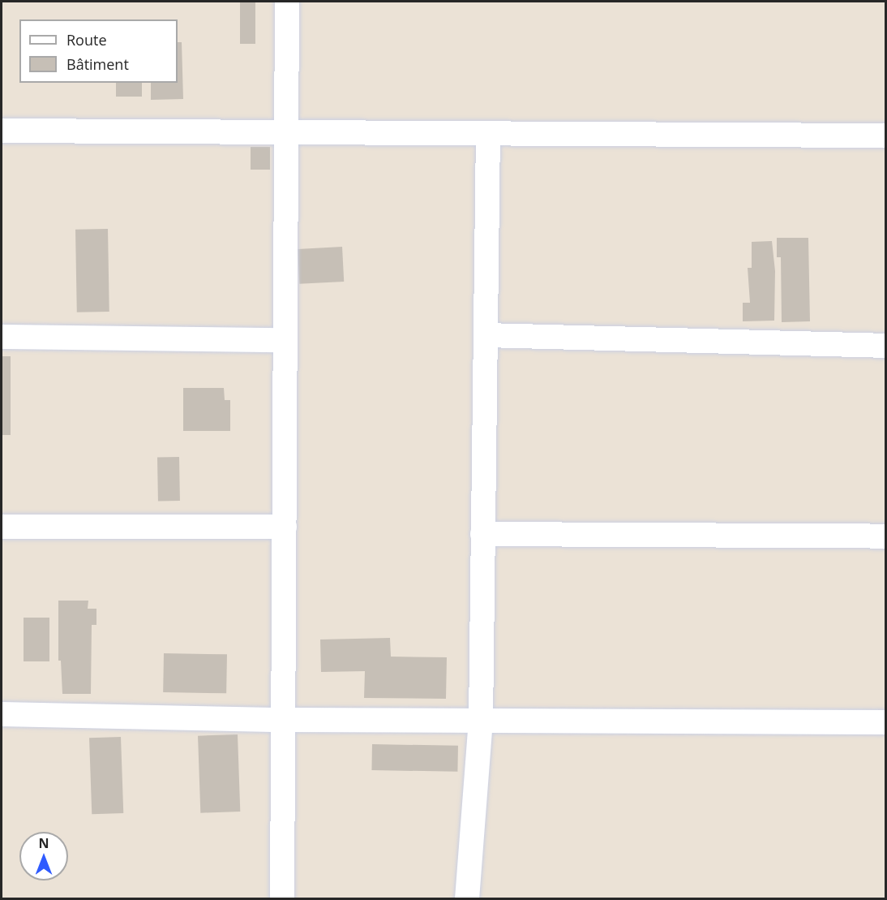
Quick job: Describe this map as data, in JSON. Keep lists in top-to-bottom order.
{
  "legend": ["Route", "Bâtiment"],
  "north": "top"
}
